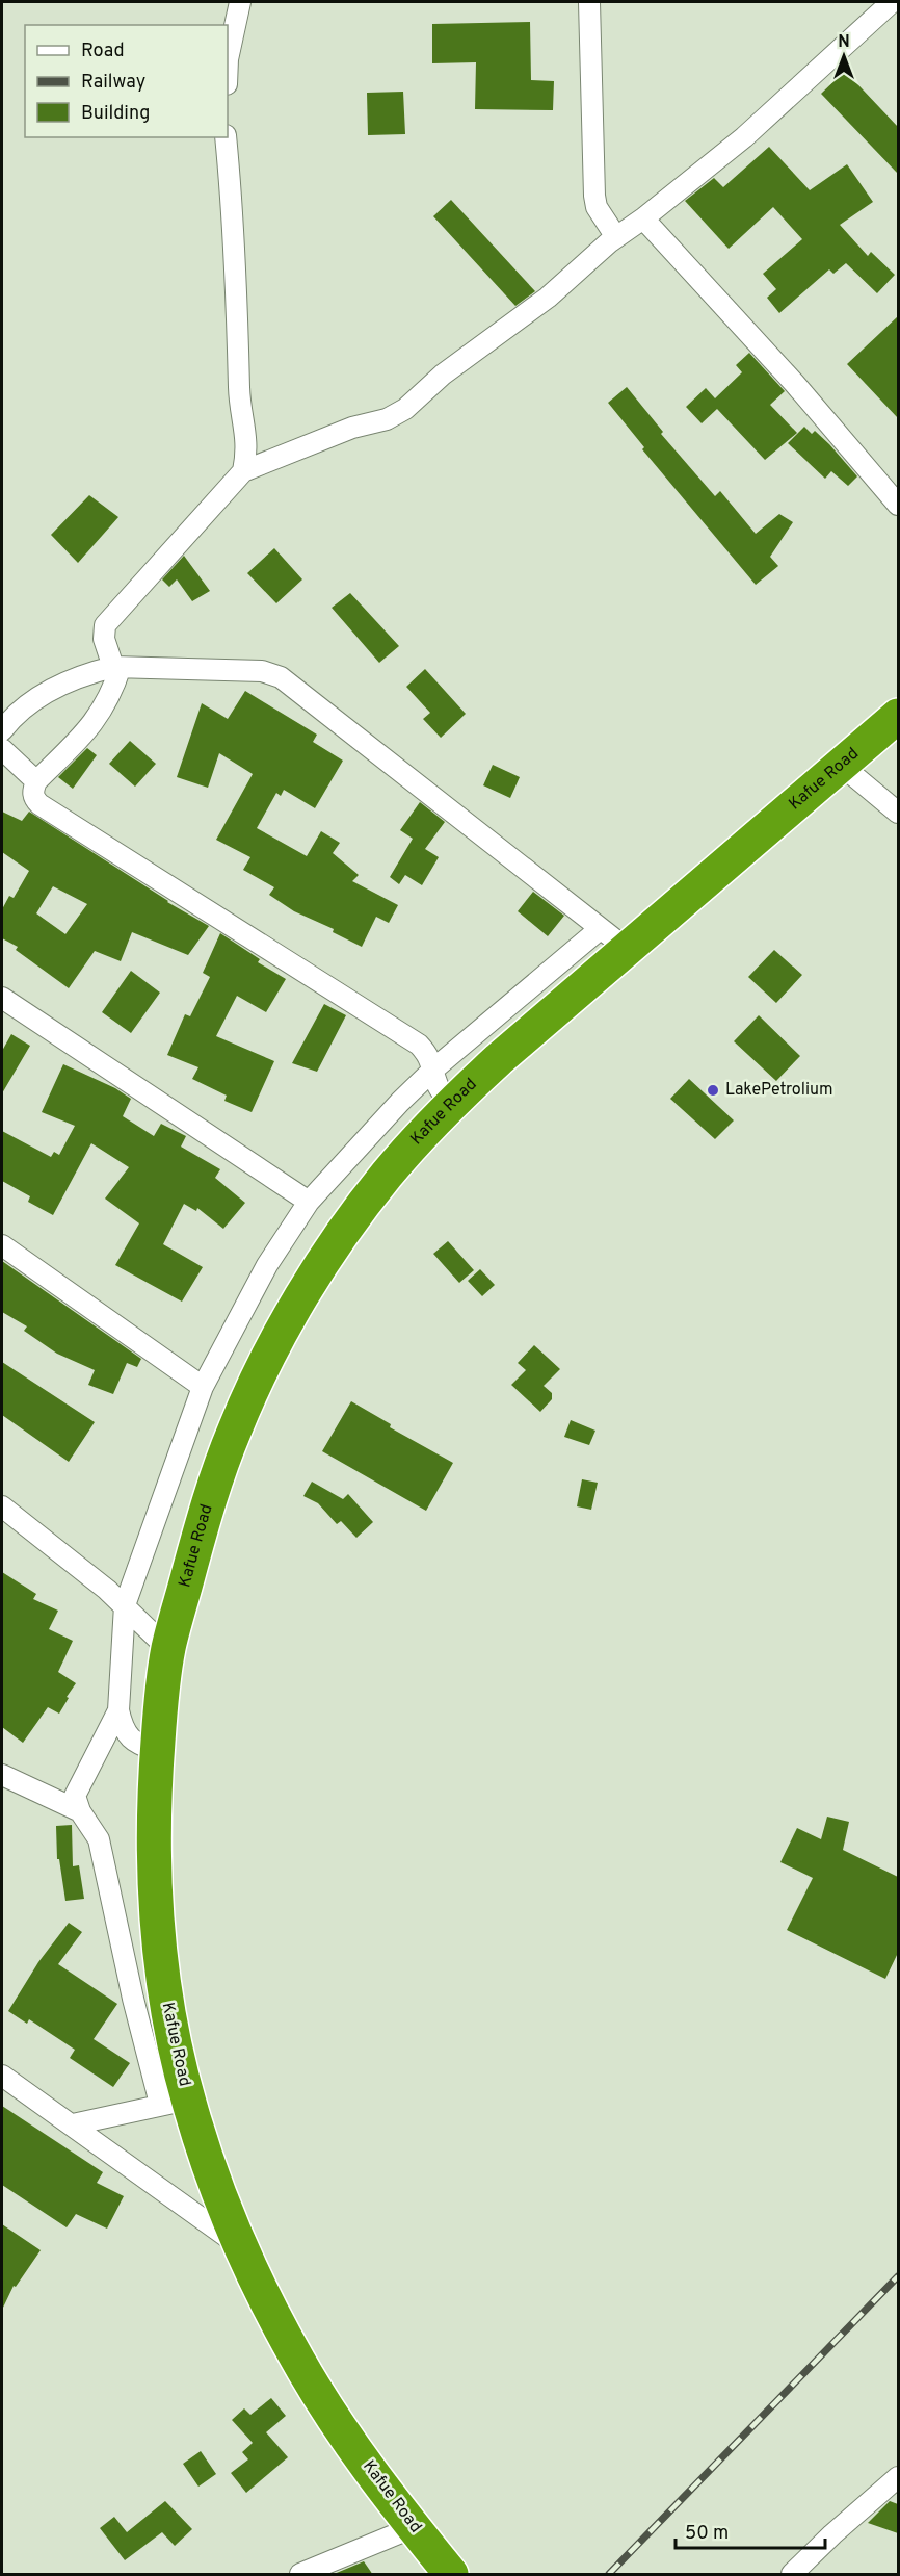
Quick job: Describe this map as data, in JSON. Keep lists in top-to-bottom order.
{
  "streets": {
    "highway": ["Kafue Road"]
  },
  "places": ["LakePetrolium"],
  "legend": ["Road", "Railway", "Building"],
  "scale_bar": "50 m",
  "north": "top"
}
